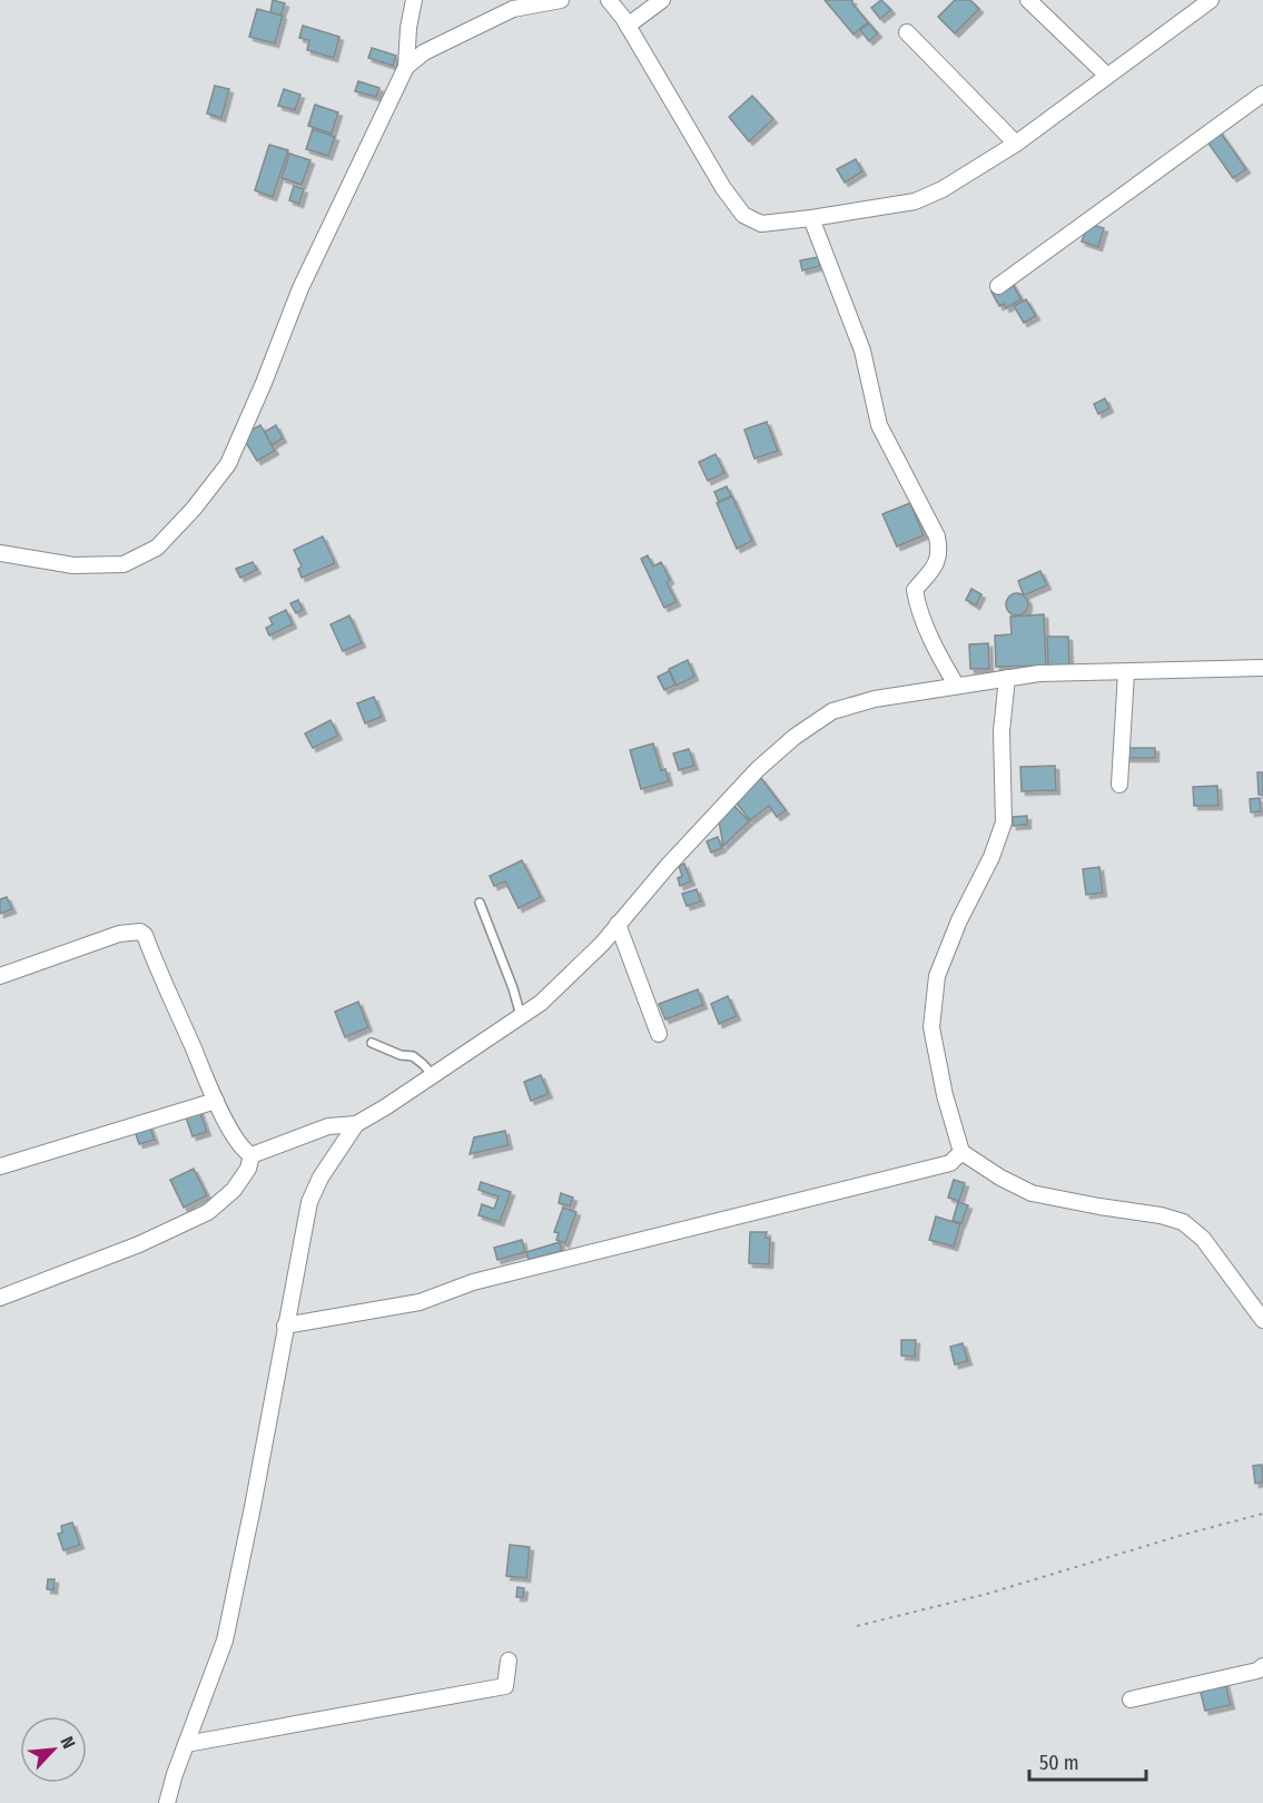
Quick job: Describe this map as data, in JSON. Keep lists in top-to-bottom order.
{
  "scale_bar": "50 m",
  "north": "top right"
}
